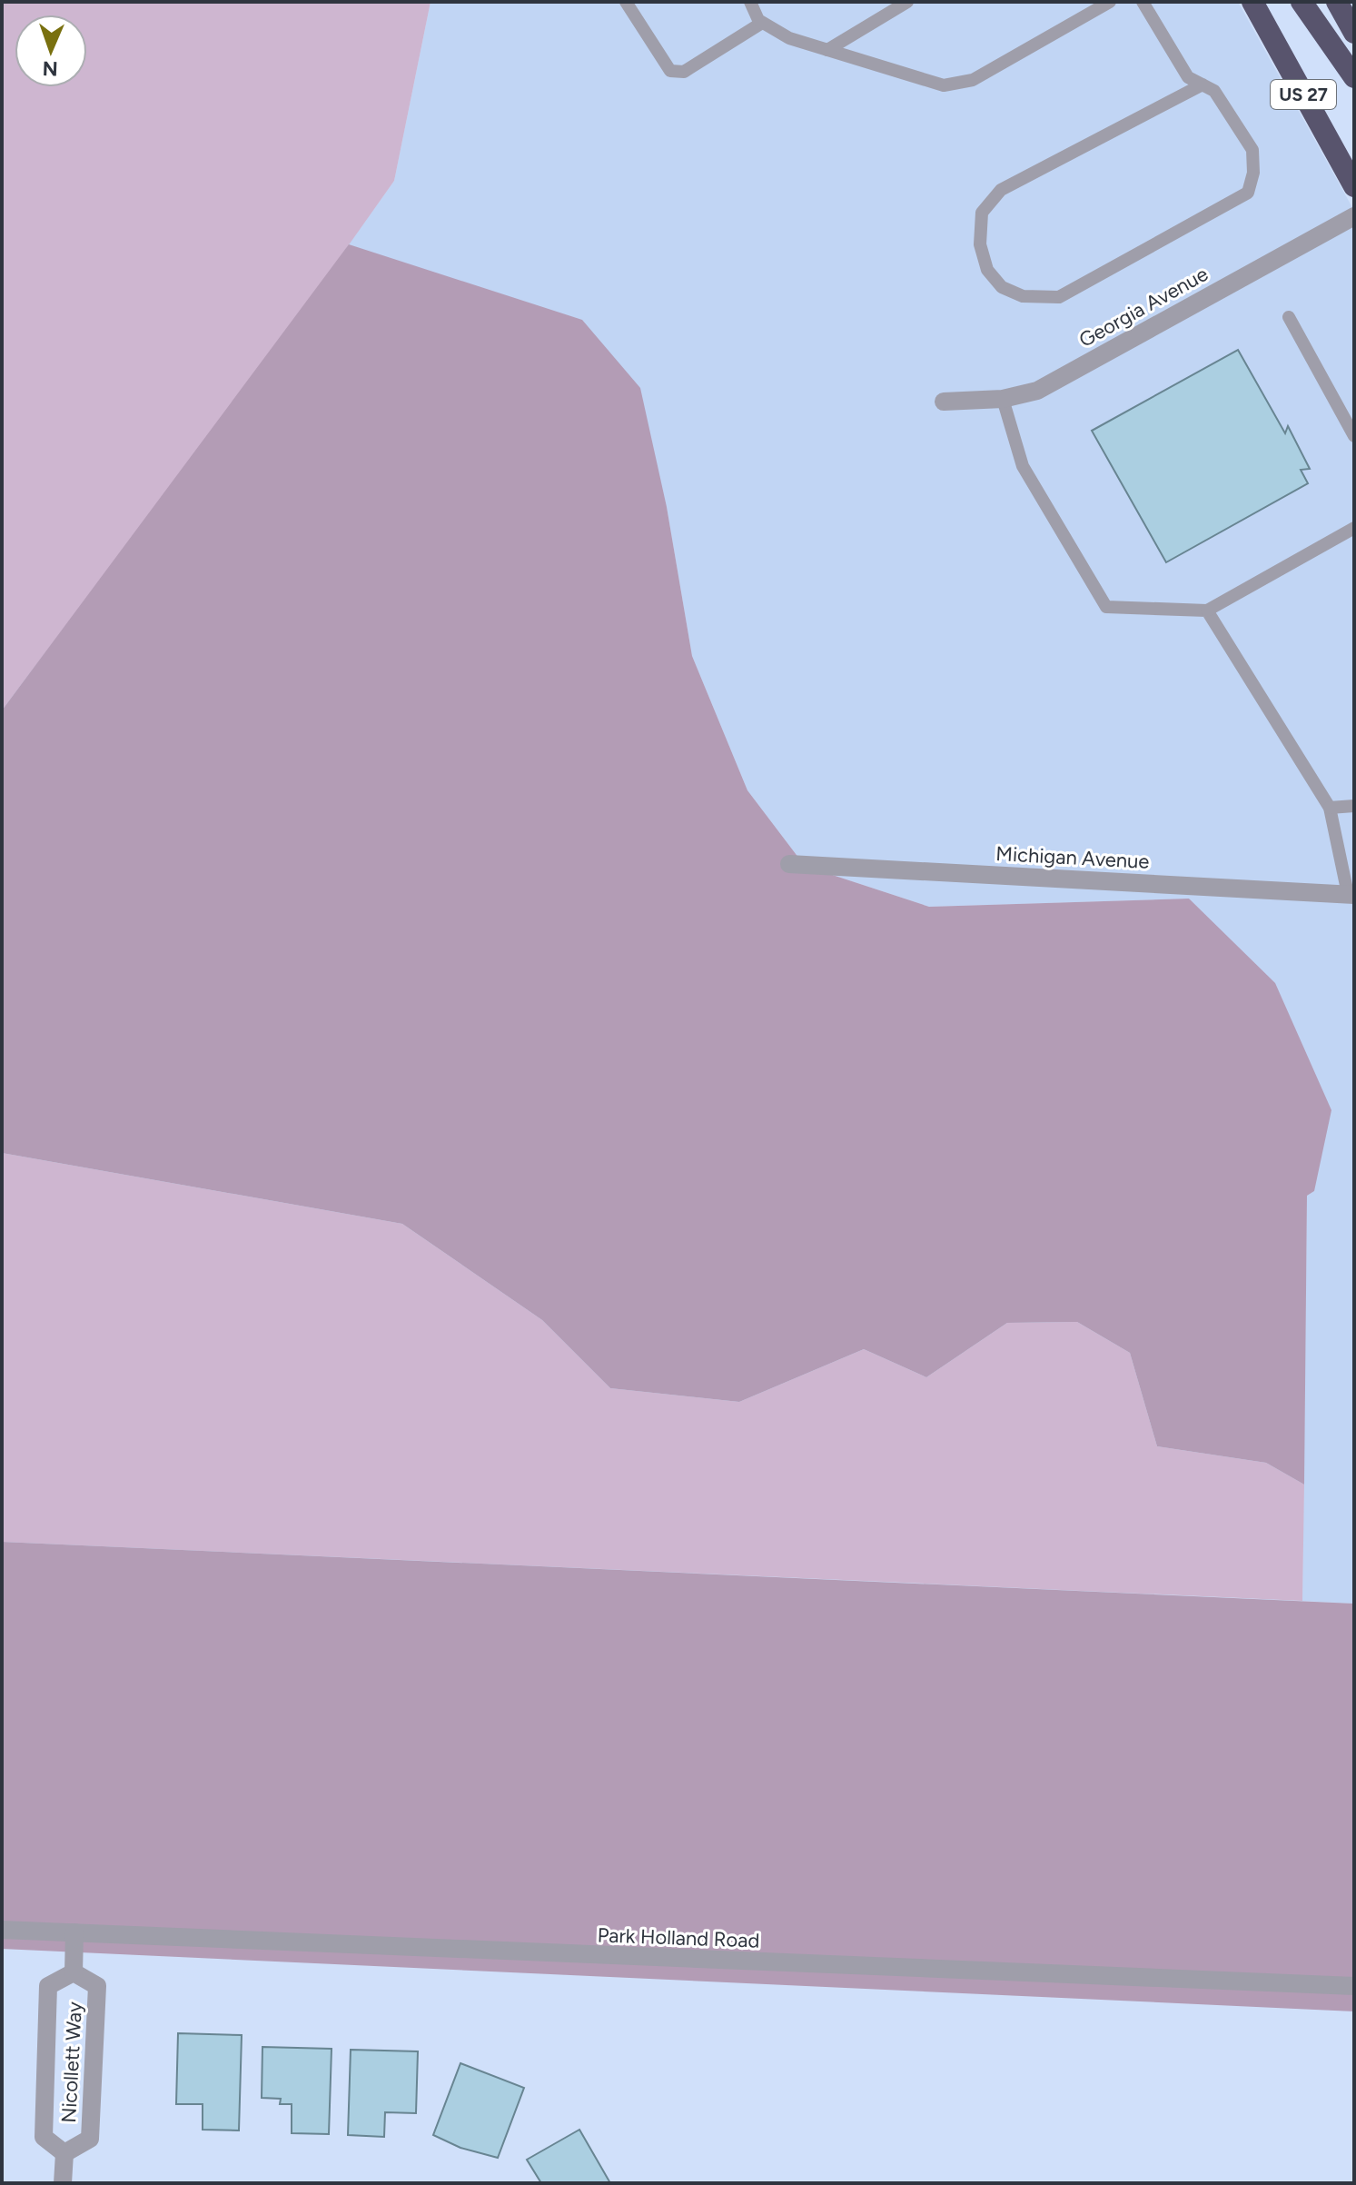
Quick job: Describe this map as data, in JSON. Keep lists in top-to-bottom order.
{
  "streets": {
    "highway": ["US 27"],
    "street": [
      "Georgia Avenue",
      "Michigan Avenue",
      "Park Holland Road",
      "Nicollett Way"
    ]
  },
  "crossings": [
    ["Park Holland Road", "Nicollett Way"]
  ],
  "north": "bottom"
}
